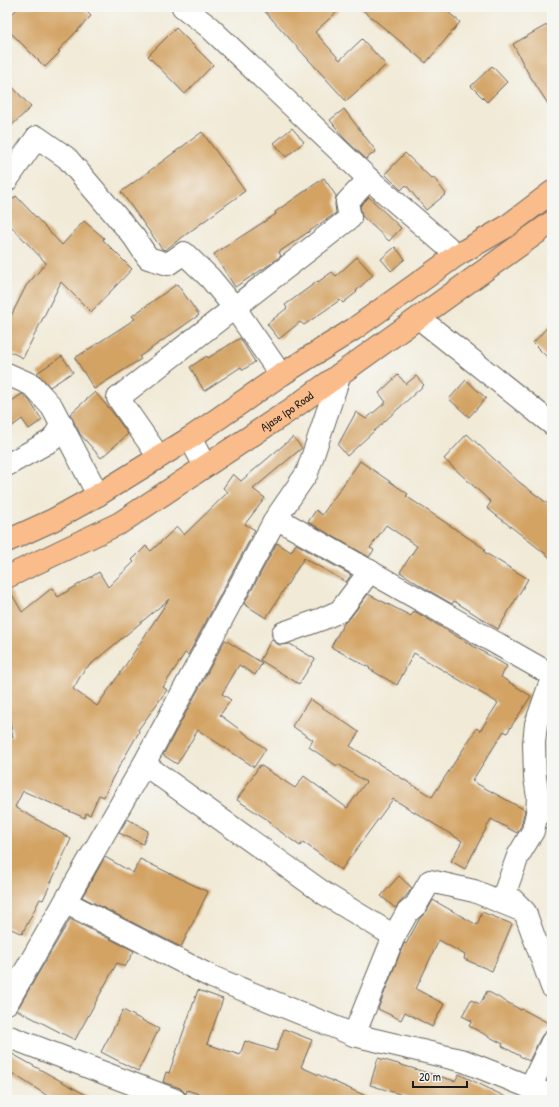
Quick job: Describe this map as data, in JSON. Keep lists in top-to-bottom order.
{
  "streets": {
    "highway": ["Ajase Ipo Road"]
  },
  "scale_bar": "20 m"
}
